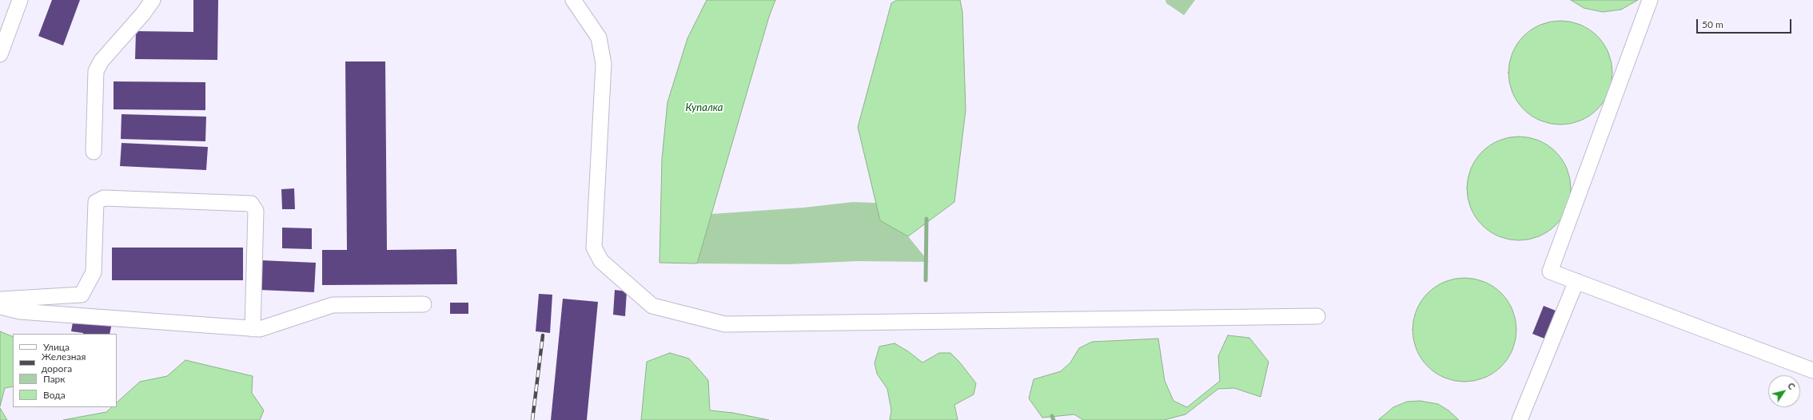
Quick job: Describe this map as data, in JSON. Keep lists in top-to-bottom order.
{
  "water": ["Купалка"],
  "legend": [
    "Улица",
    "Железная дорога",
    "Парк",
    "Вода"
  ],
  "scale_bar": "50 m",
  "north": "top right"
}
